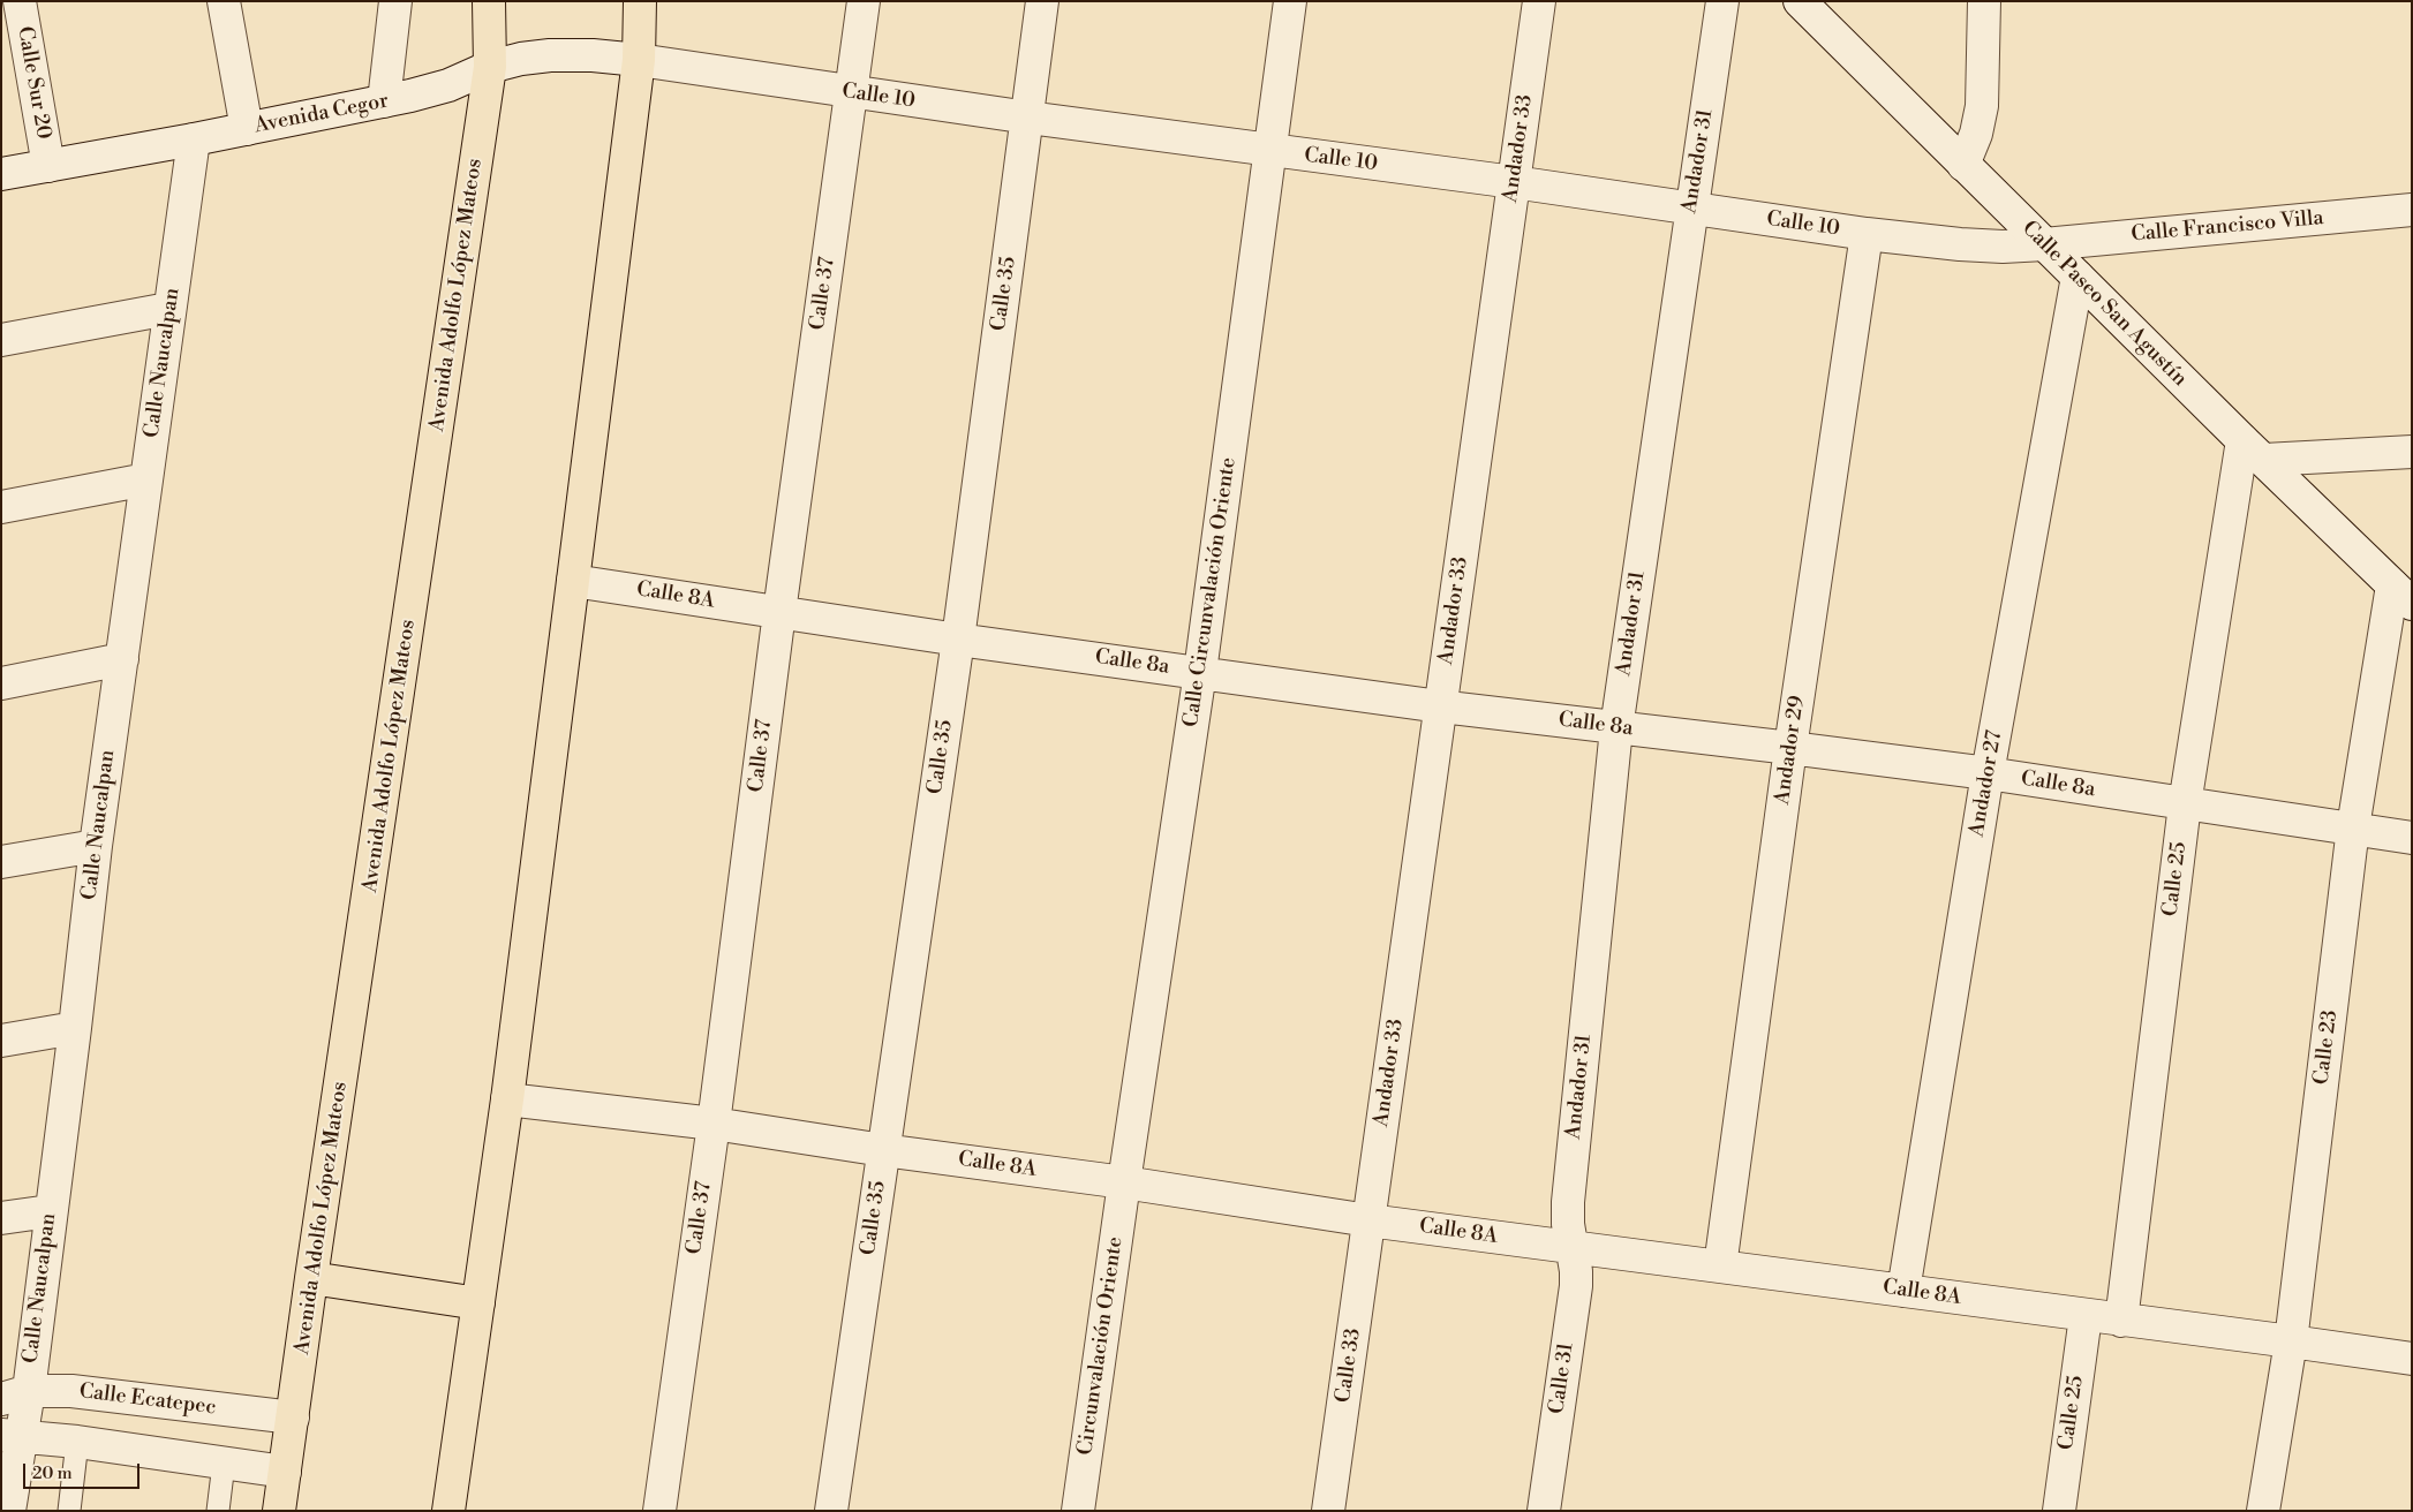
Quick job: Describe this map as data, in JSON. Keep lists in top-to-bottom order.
{
  "streets": {
    "main road": ["Avenida Adolfo López Mateos"],
    "street": [
      "Calle Sur 20",
      "Calle 10",
      "Avenida Cegor",
      "Andador 33",
      "Andador 31",
      "Calle Francisco Villa",
      "Calle 37",
      "Calle 35",
      "Calle Paseo San Agustín",
      "Calle Naucalpan",
      "Calle Circunvalación Oriente",
      "Calle 8A",
      "Calle 8a",
      "Andador 29",
      "Andador 27",
      "Calle 25",
      "Calle 23",
      "Circunvalación Oriente",
      "Calle 33",
      "Calle 31",
      "Calle Ecatepec"
    ]
  },
  "crossings": [
    ["Calle Sur 20", "Avenida Cegor"],
    ["Calle 10", "Avenida Cegor"],
    ["Calle 10", "Andador 33"],
    ["Calle 10", "Andador 31"],
    ["Calle 10", "Calle Francisco Villa"],
    ["Calle 10", "Calle 37"],
    ["Calle 10", "Calle 35"],
    ["Calle 10", "Calle Paseo San Agustín"],
    ["Calle 10", "Calle Circunvalación Oriente"],
    ["Calle 10", "Andador 29"],
    ["Avenida Cegor", "Avenida Adolfo López Mateos"],
    ["Avenida Cegor", "Calle Naucalpan"],
    ["Andador 33", "Calle 8A"],
    ["Andador 33", "Calle 8a"],
    ["Andador 33", "Calle 33"],
    ["Andador 31", "Calle 8A"],
    ["Andador 31", "Calle 8a"],
    ["Andador 31", "Calle 31"],
    ["Calle Francisco Villa", "Calle Paseo San Agustín"],
    ["Calle 37", "Calle 8A"],
    ["Calle 37", "Calle 8a"],
    ["Calle 35", "Calle 8A"],
    ["Calle 35", "Calle 8a"],
    ["Avenida Adolfo López Mateos", "Calle Ecatepec"],
    ["Calle Paseo San Agustín", "Andador 27"],
    ["Calle Paseo San Agustín", "Calle 25"],
    ["Calle Paseo San Agustín", "Calle 23"],
    ["Calle Naucalpan", "Calle Ecatepec"],
    ["Calle Circunvalación Oriente", "Calle 8A"],
    ["Calle Circunvalación Oriente", "Calle 8a"],
    ["Calle Circunvalación Oriente", "Circunvalación Oriente"],
    ["Calle 8A", "Calle 8a"],
    ["Calle 8A", "Andador 29"],
    ["Calle 8A", "Andador 27"],
    ["Calle 8A", "Calle 25"],
    ["Calle 8A", "Calle 23"],
    ["Calle 8A", "Circunvalación Oriente"],
    ["Calle 8A", "Calle 33"],
    ["Calle 8A", "Calle 31"],
    ["Calle 8a", "Andador 29"],
    ["Calle 8a", "Andador 27"],
    ["Calle 8a", "Calle 25"],
    ["Calle 8a", "Calle 23"]
  ],
  "scale_bar": "20 m"
}
